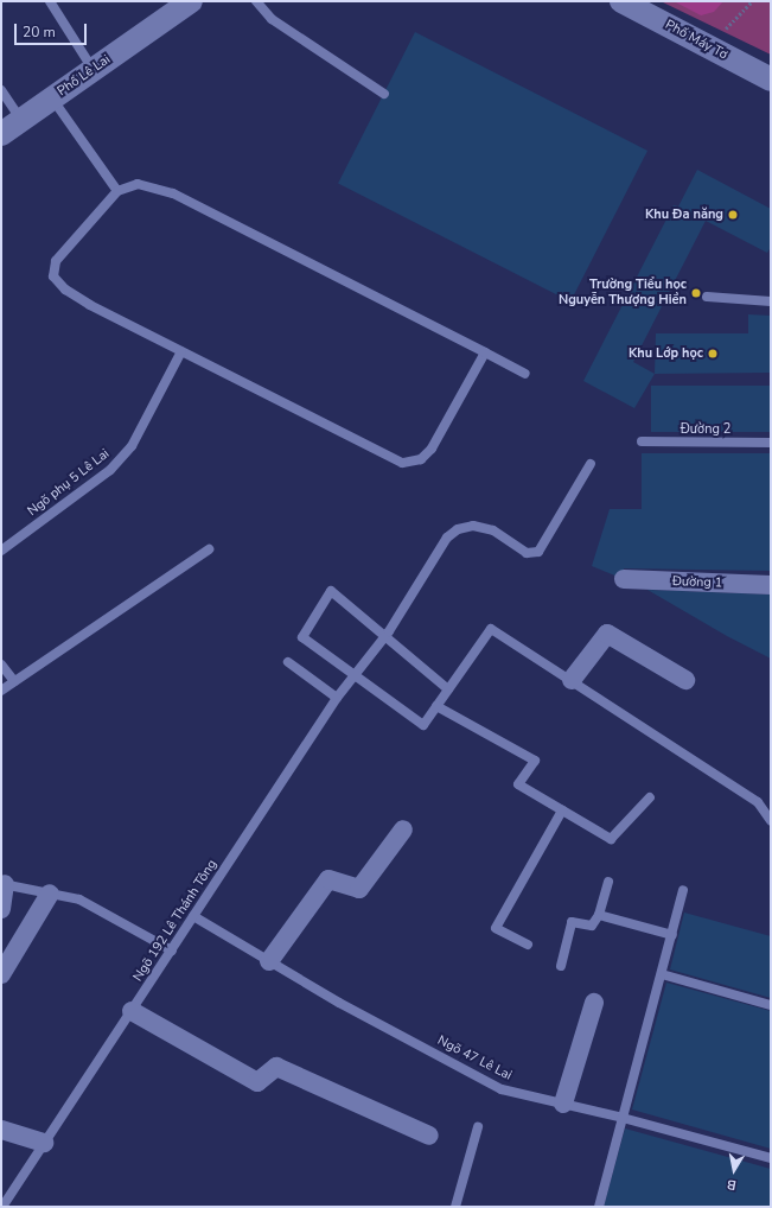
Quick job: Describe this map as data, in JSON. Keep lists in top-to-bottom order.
{
  "streets": {
    "street": ["Phố Máy Tơ", "Phố Lê Lai", "Đường 1"],
    "lane": [
      "Đường 2",
      "Ngõ phụ 5 Lê Lai",
      "Ngõ 192 Lê Thánh Tông",
      "Ngõ 47 Lê Lai"
    ]
  },
  "crossings": [
    ["Ngõ 192 Lê Thánh Tông", "Ngõ 47 Lê Lai"]
  ],
  "places": ["Khu Đa năng", "Trường Tiểu học Nguyễn Thượng Hiền", "Khu Lớp học"],
  "scale_bar": "20 m",
  "north": "bottom"
}
